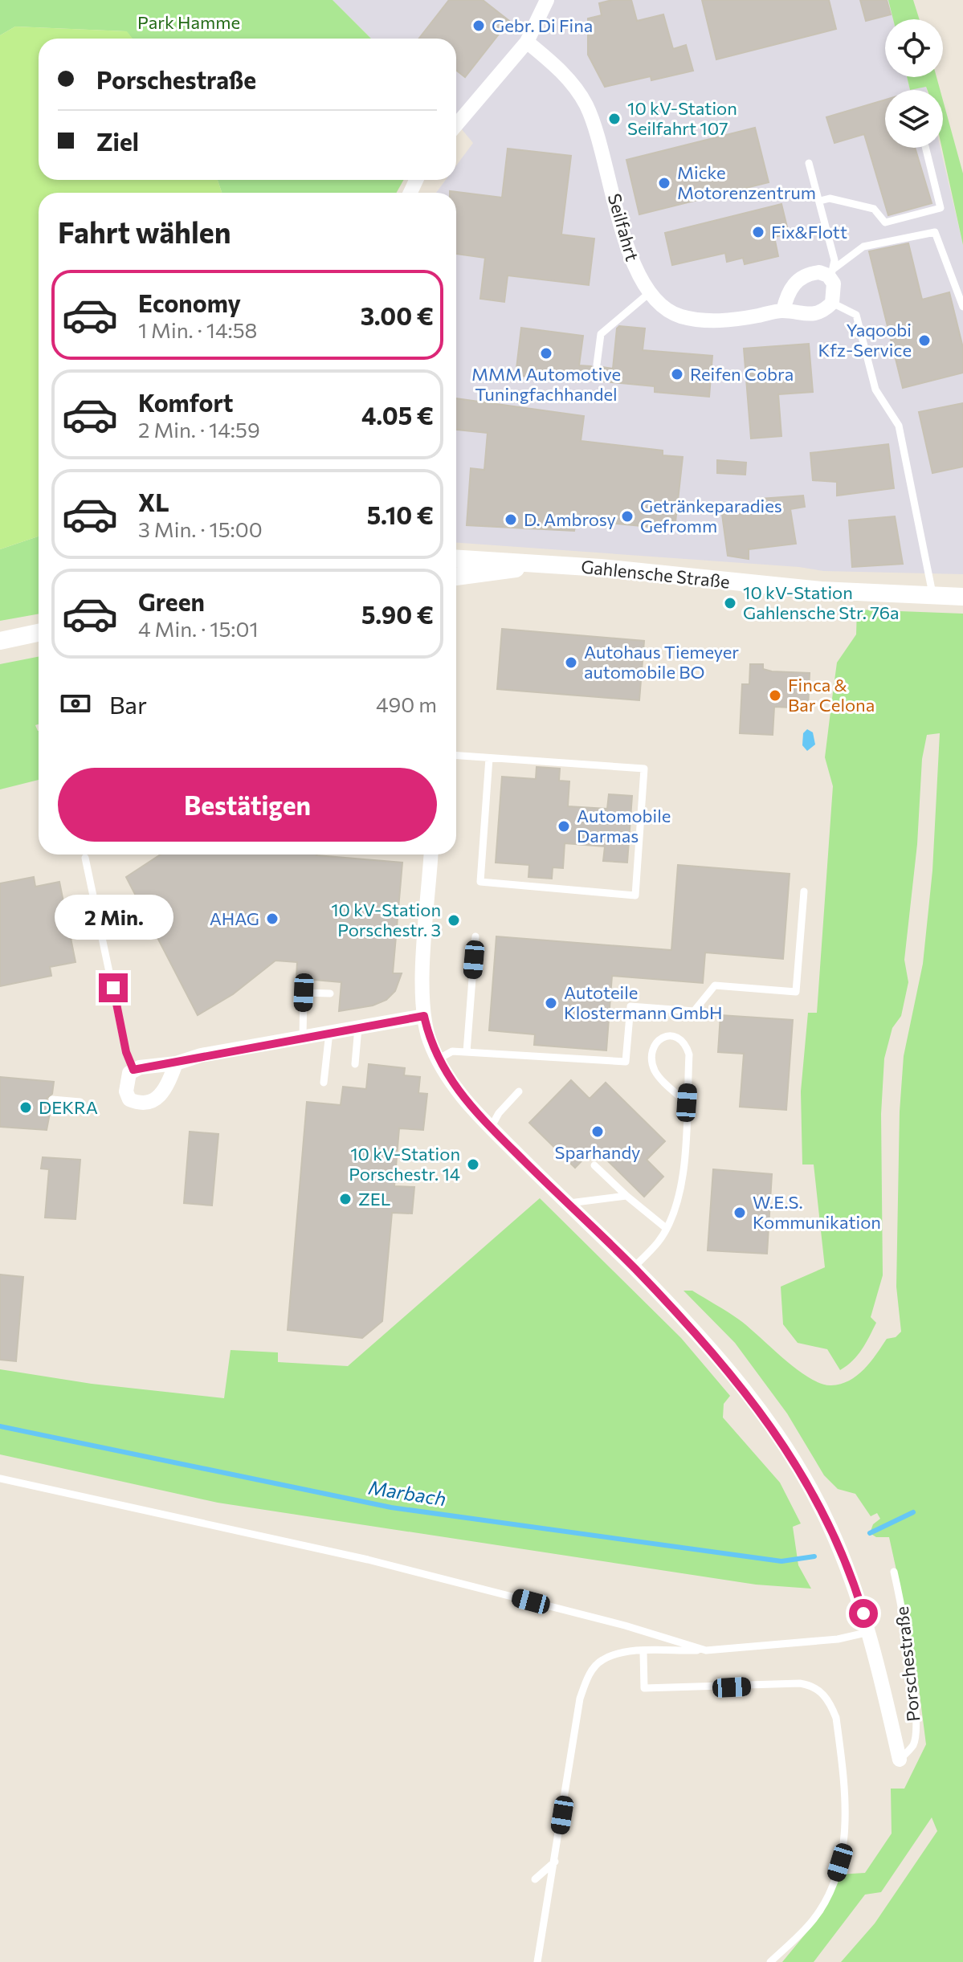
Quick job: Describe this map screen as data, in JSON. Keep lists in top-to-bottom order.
{
  "streets": {
    "street": ["Seilfahrt", "Gahlensche Straße", "Porschestraße"]
  },
  "water": ["Marbach"],
  "parks": ["Park Hamme"],
  "places": [
    "Gebr. Di Fina",
    "10 kV-Station Seilfahrt 107",
    "Micke Motorenzentrum",
    "Fix&Flott",
    "Yaqoobi Kfz-Service",
    "MMM Automotive Tuningfachhandel",
    "Reifen Cobra",
    "Getränkeparadies Gefromm",
    "D. Ambrosy",
    "10 kV-Station Gahlensche Str. 76a",
    "Autohaus Tiemeyer automobile BO",
    "Finca & Bar Celona",
    "Automobile Darmas",
    "AHAG",
    "10 kV-Station Porschestr. 3",
    "Autoteile Klostermann GmbH",
    "DEKRA",
    "Sparhandy",
    "10 kV-Station Porschestr. 14",
    "ZEL",
    "W.E.S. Kommunikation"
  ],
  "page": {
    "banner": ["Porschestraße", "Ziel"],
    "heading": "Fahrt wählen",
    "list": [
      {
        "name": "Economy",
        "note": "1 Min. · 14:58",
        "value": "3.00 €"
      },
      {
        "name": "Komfort",
        "note": "2 Min. · 14:59",
        "value": "4.05 €"
      },
      {
        "name": "XL",
        "note": "3 Min. · 15:00",
        "value": "5.10 €"
      },
      {
        "name": "Green",
        "note": "4 Min. · 15:01",
        "value": "5.90 €"
      }
    ],
    "pay": ["Bar", "490 m"],
    "buttons": "Bestätigen",
    "bubble": "2 Min."
  }
}
